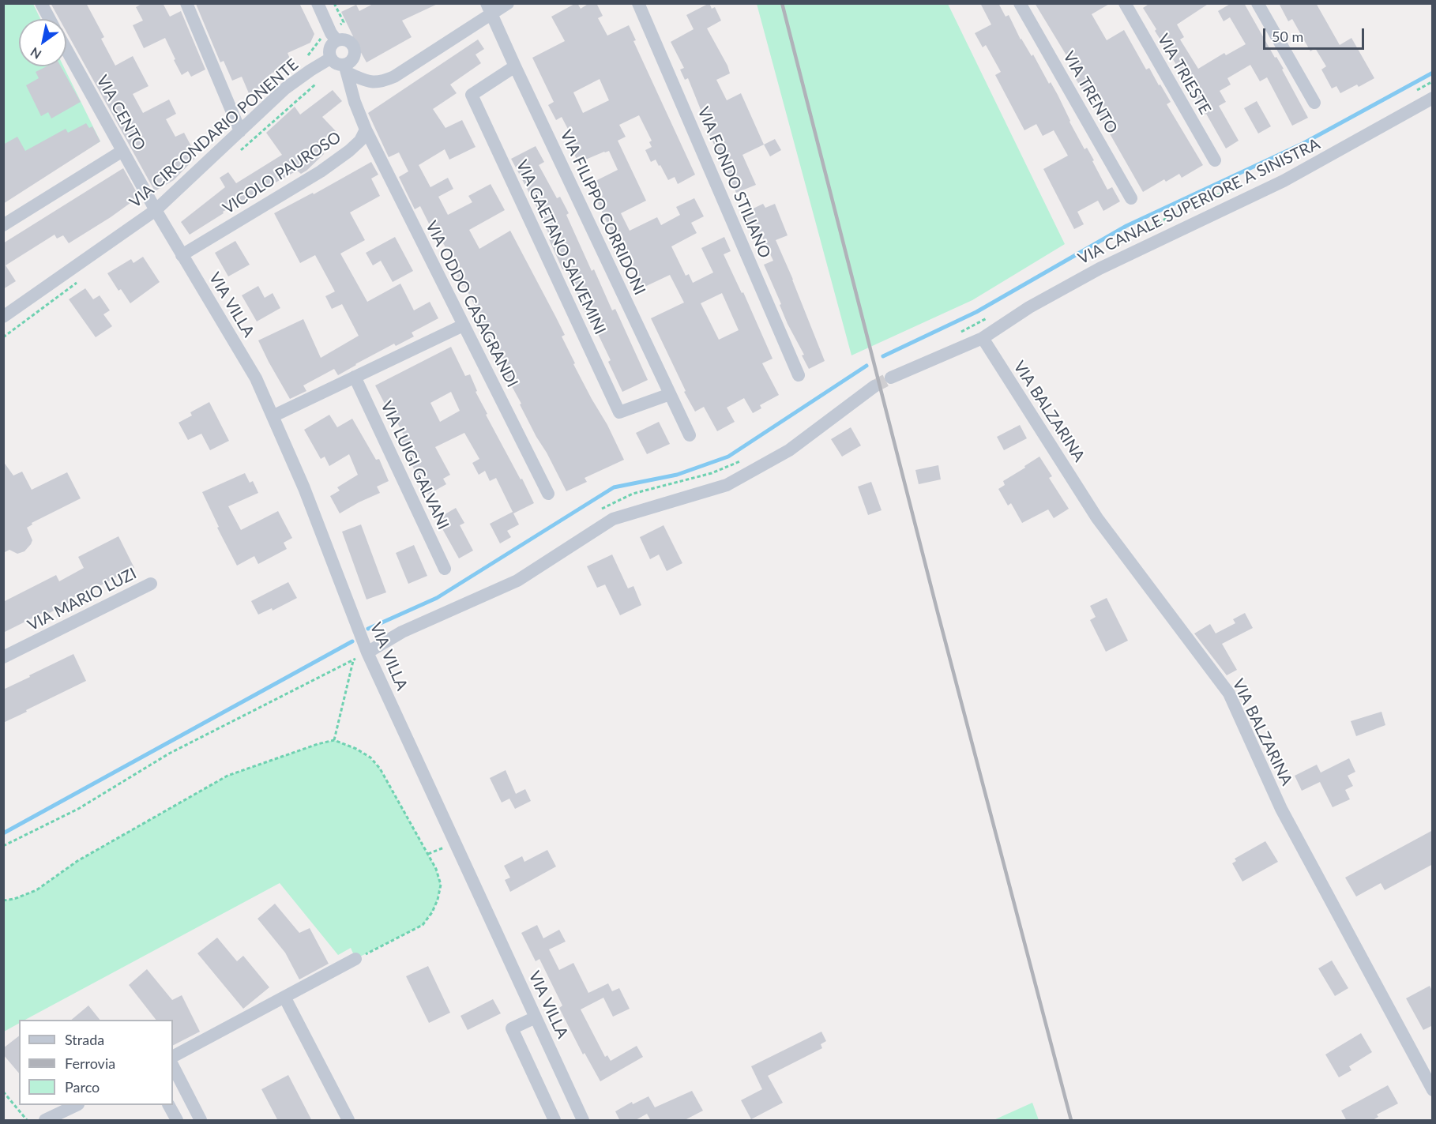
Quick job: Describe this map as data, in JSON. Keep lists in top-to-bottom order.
{
  "streets": {
    "street": [
      "VIA TRIESTE",
      "VIA TRENTO",
      "VIA CENTO",
      "VIA CIRCONDARIO PONENTE",
      "VICOLO PAUROSO",
      "VIA FONDO STILIANO",
      "VIA CANALE SUPERIORE A SINISTRA",
      "VIA FILIPPO CORRIDONI",
      "VIA GAETANO SALVEMINI",
      "VIA ODDO CASAGRANDI",
      "VIA VILLA",
      "VIA BALZARINA",
      "VIA LUIGI GALVANI",
      "VIA MARIO LUZI"
    ]
  },
  "crossings": [
    ["VIA CENTO", "VIA CIRCONDARIO PONENTE"],
    ["VIA CENTO", "VIA VILLA"],
    ["VIA CIRCONDARIO PONENTE", "VIA VILLA"],
    ["VICOLO PAUROSO", "VIA ODDO CASAGRANDI"],
    ["VICOLO PAUROSO", "VIA VILLA"],
    ["VIA CANALE SUPERIORE A SINISTRA", "VIA BALZARINA"],
    ["VIA FILIPPO CORRIDONI", "VIA GAETANO SALVEMINI"]
  ],
  "legend": ["Strada", "Ferrovia", "Parco"],
  "scale_bar": "50 m",
  "north": "bottom left"
}
